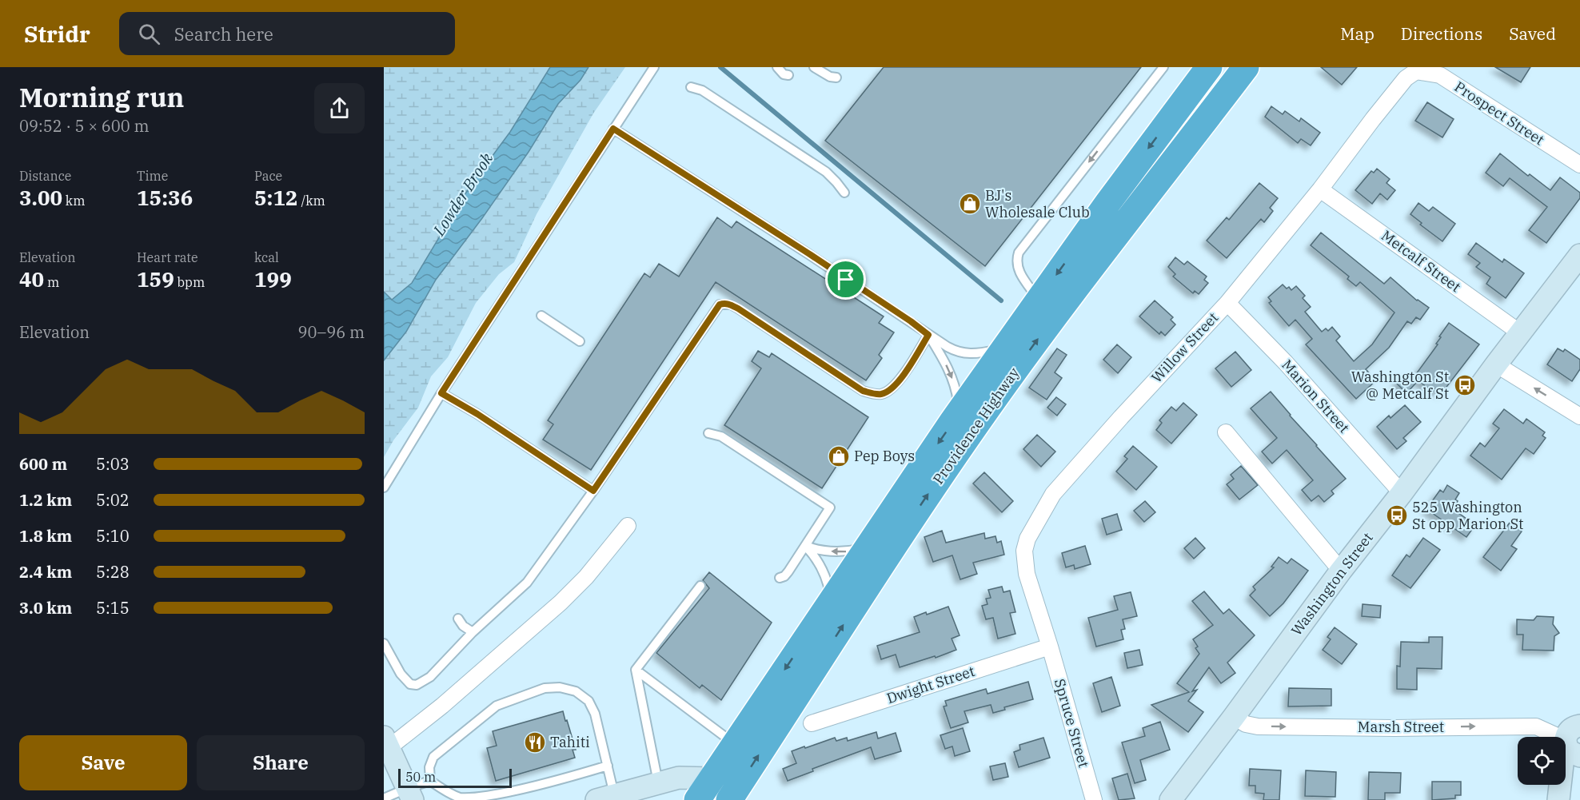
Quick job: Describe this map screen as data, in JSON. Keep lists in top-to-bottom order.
{
  "streets": {
    "highway": ["Providence Highway"],
    "main road": ["Washington Street"],
    "street": [
      "Prospect Street",
      "Metcalf Street",
      "Willow Street",
      "Marion Street",
      "Dwight Street",
      "Spruce Street",
      "Marsh Street"
    ]
  },
  "crossings": [
    ["Prospect Street", "Willow Street"],
    ["Metcalf Street", "Willow Street"],
    ["Metcalf Street", "Washington Street"],
    ["Willow Street", "Marion Street"],
    ["Willow Street", "Dwight Street"],
    ["Willow Street", "Spruce Street"],
    ["Marion Street", "Washington Street"],
    ["Washington Street", "Marsh Street"],
    ["Dwight Street", "Spruce Street"]
  ],
  "one_way": ["Marsh Street"],
  "water": ["Lowder Brook"],
  "places": {
    "shop": ["BJ's Wholesale Club", "Pep Boys"],
    "bus stop": ["Washington St @ Metcalf St", "525 Washington St opp Marion St"],
    "restaurant": ["Tahiti"]
  },
  "scale_bar": "50 m",
  "page": {
    "header": "Stridr",
    "search": "Search here",
    "nav": ["Map", "Directions", "Saved"],
    "heading": ["Morning run", "09:52 · 5 × 600 m"],
    "stats": [
      ["Distance", "3.00 km"],
      ["Time", "15:36"],
      ["Pace", "5:12 /km"],
      ["Elevation", "40 m"],
      ["Heart rate", "159 bpm"],
      ["kcal", "199"]
    ],
    "chart": ["Elevation", "90–96 m"],
    "list": [
      {
        "name": "600 m",
        "note": "5:03"
      },
      {
        "name": "1.2 km",
        "note": "5:02"
      },
      {
        "name": "1.8 km",
        "note": "5:10"
      },
      {
        "name": "2.4 km",
        "note": "5:28"
      },
      {
        "name": "3.0 km",
        "note": "5:15"
      }
    ],
    "buttons": ["Save", "Share"],
    "scale": "50 m"
  }
}
